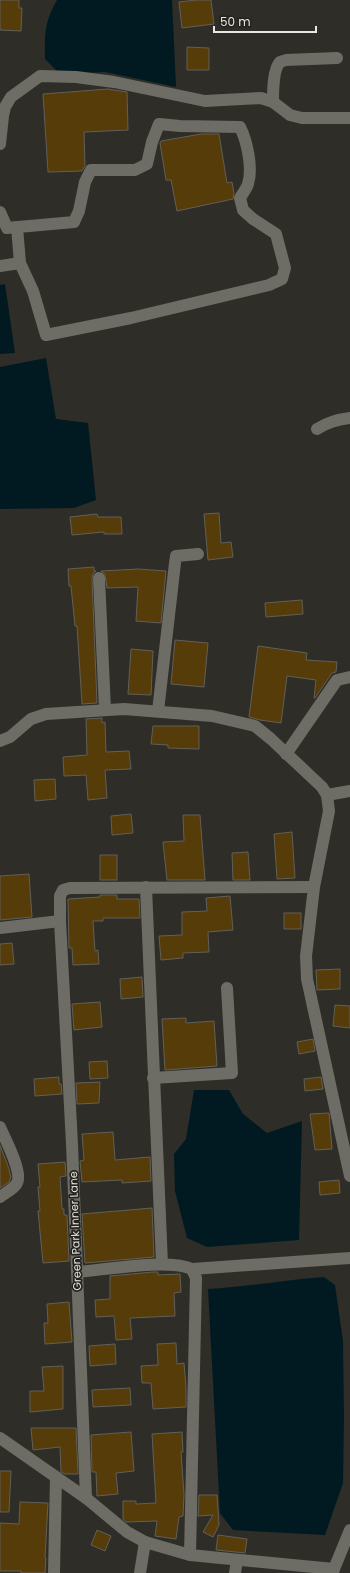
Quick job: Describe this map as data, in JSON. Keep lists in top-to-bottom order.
{
  "streets": {
    "street": ["Green Park Inner Lane"]
  },
  "scale_bar": "50 m"
}
